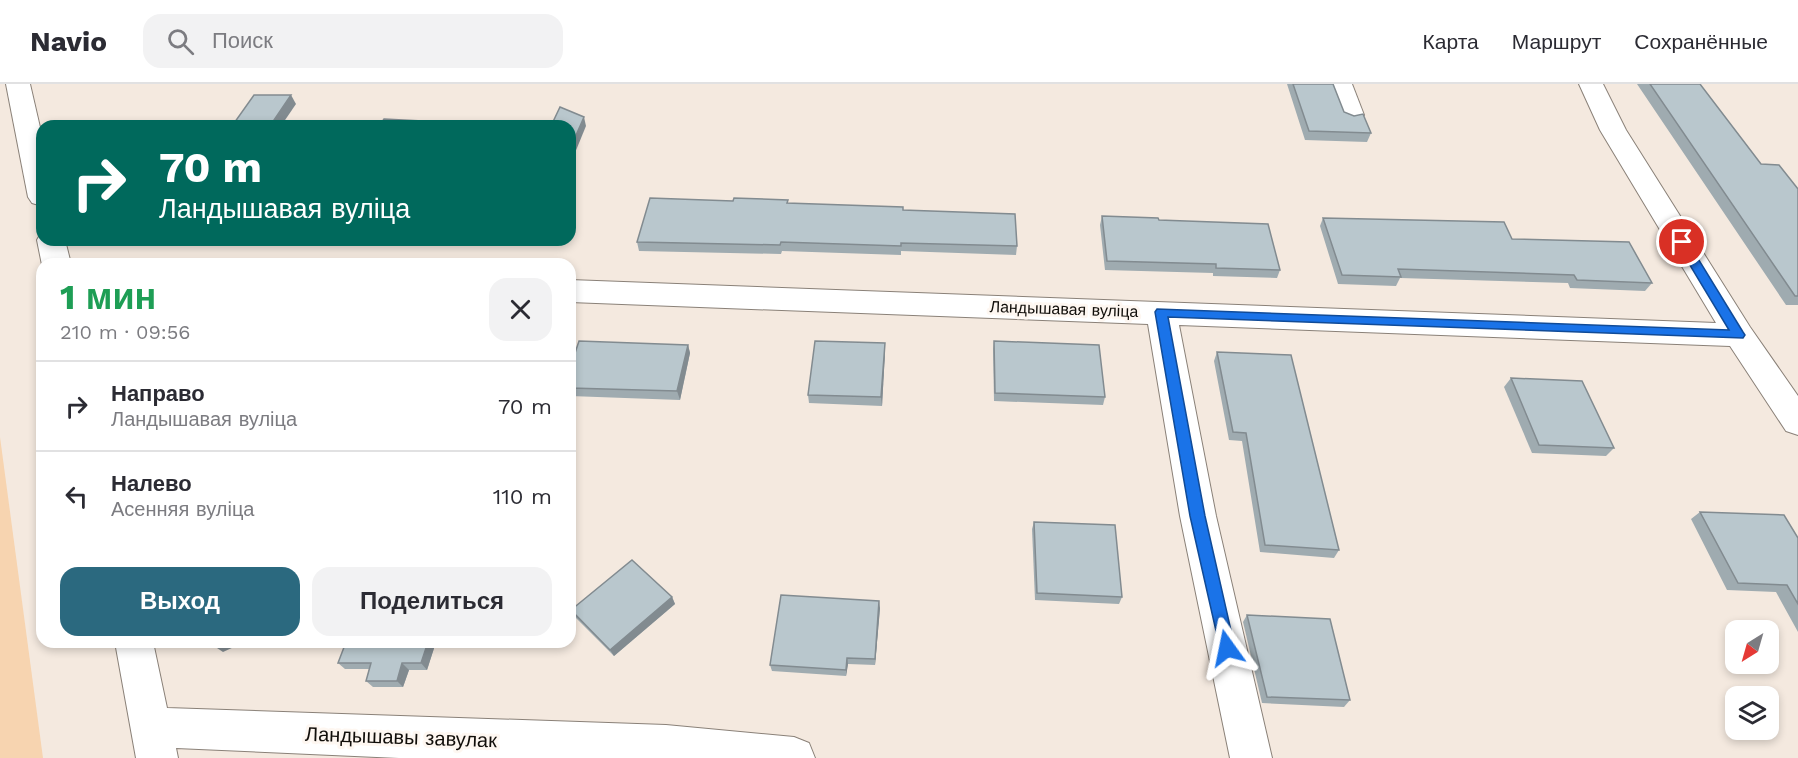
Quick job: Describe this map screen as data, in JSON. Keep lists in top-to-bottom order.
{
  "streets": {
    "street": ["Ландышавая вуліца", "Ландышавы завулак"]
  },
  "north": "bottom left",
  "page": {
    "header": "Navio",
    "search": "Поиск",
    "nav": ["Карта", "Маршрут", "Сохранённые"],
    "turn": ["70 m", "Ландышавая вуліца"],
    "heading": ["1 мин", "210 m · 09:56"],
    "list": [
      {
        "name": "Направо",
        "note": "Ландышавая вуліца",
        "value": "70 m"
      },
      {
        "name": "Налево",
        "note": "Асенняя вуліца",
        "value": "110 m"
      }
    ],
    "buttons": ["Выход", "Поделиться"]
  }
}
